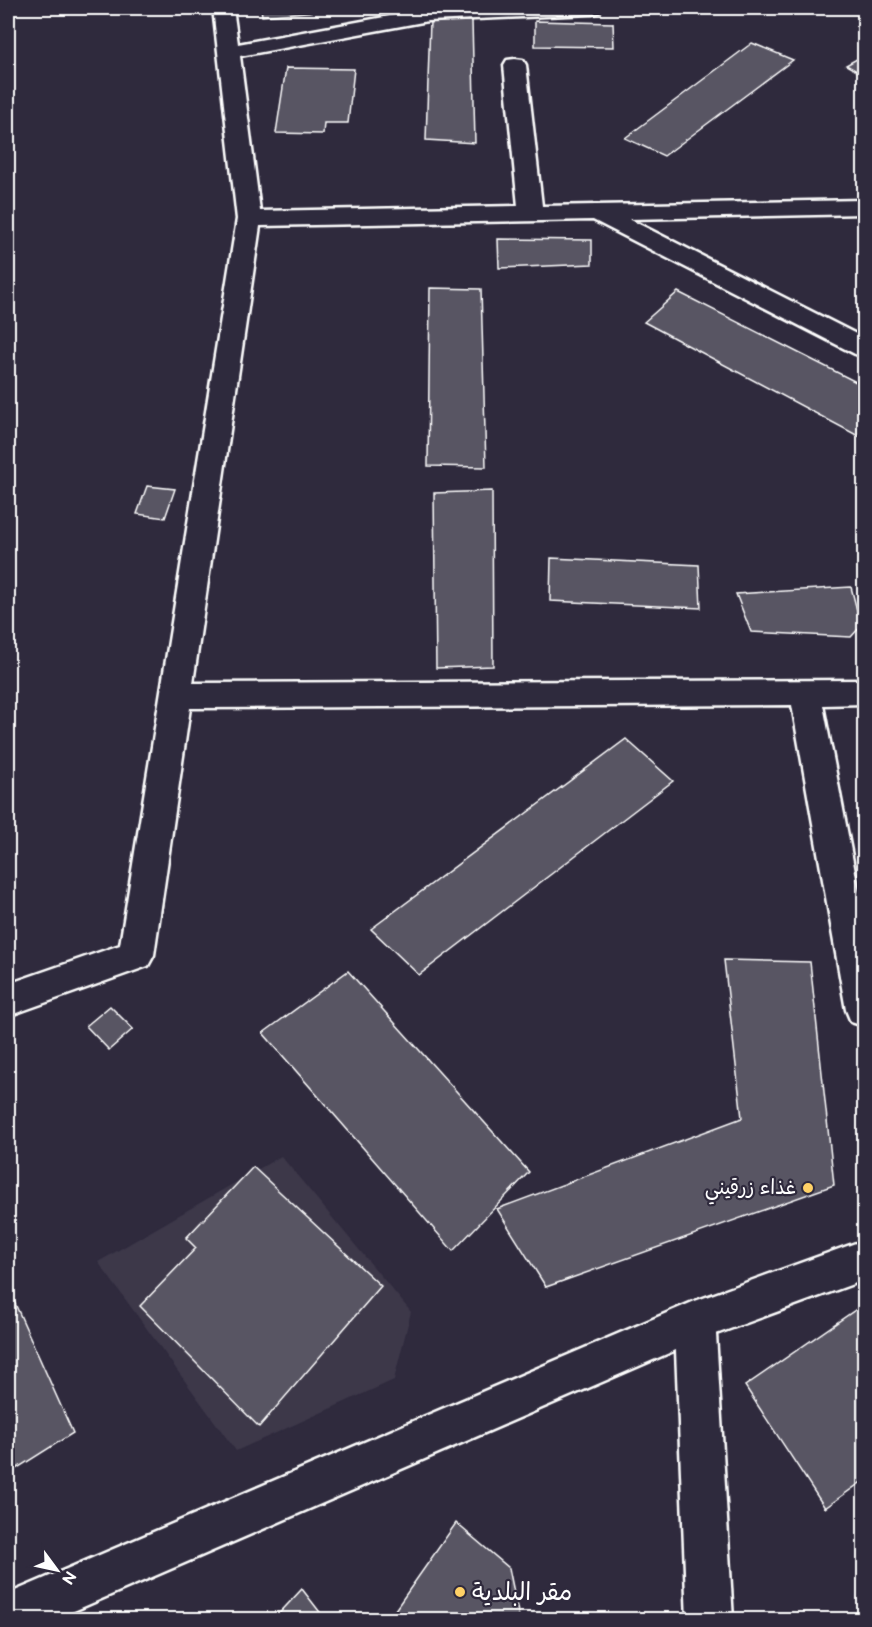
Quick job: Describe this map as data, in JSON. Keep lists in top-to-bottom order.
{
  "places": ["غذاء زرقيني", "مقر البلدية"],
  "north": "bottom right"
}
